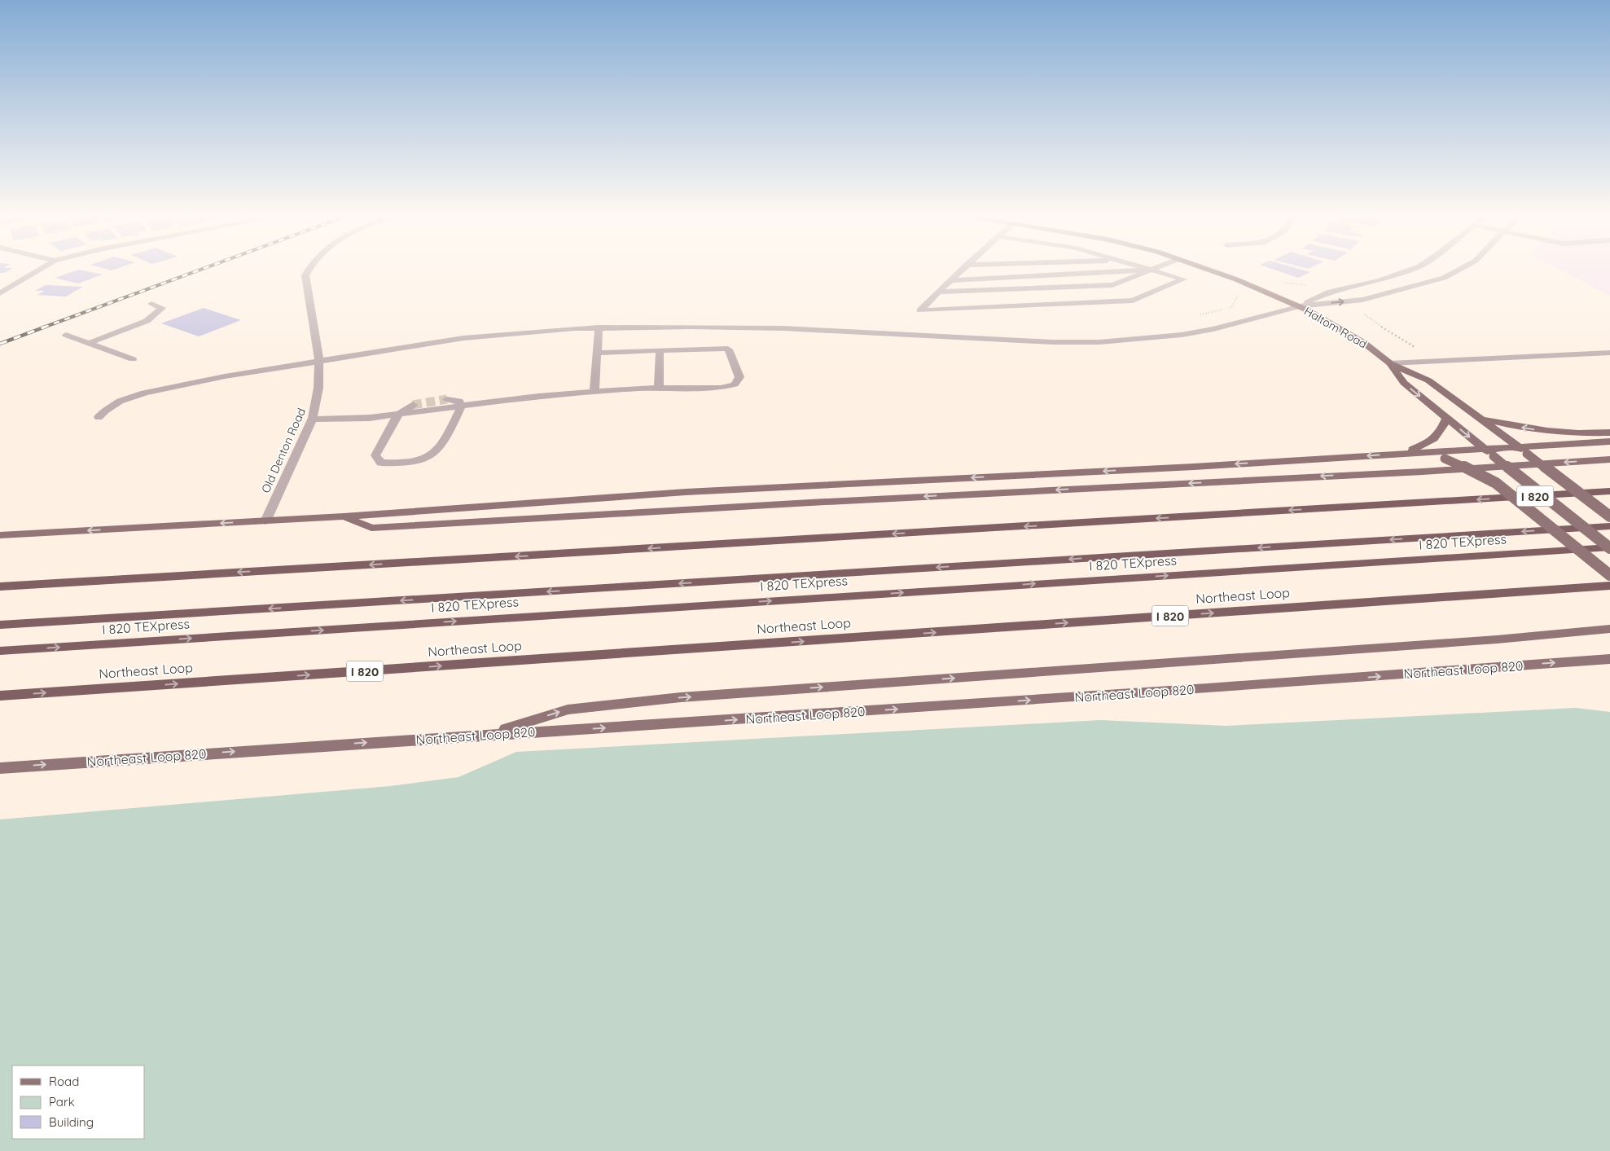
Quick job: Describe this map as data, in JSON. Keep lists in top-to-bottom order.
{
  "streets": {
    "highway": ["I 820", "I 820 TEXpress", "Northeast Loop"],
    "main road": ["Haltom Road", "Northeast Loop 820"],
    "street": ["Old Denton Road"]
  },
  "crossings": [
    ["Haltom Road", "I 820 TEXpress"]
  ],
  "legend": ["Road", "Park", "Building"]
}
